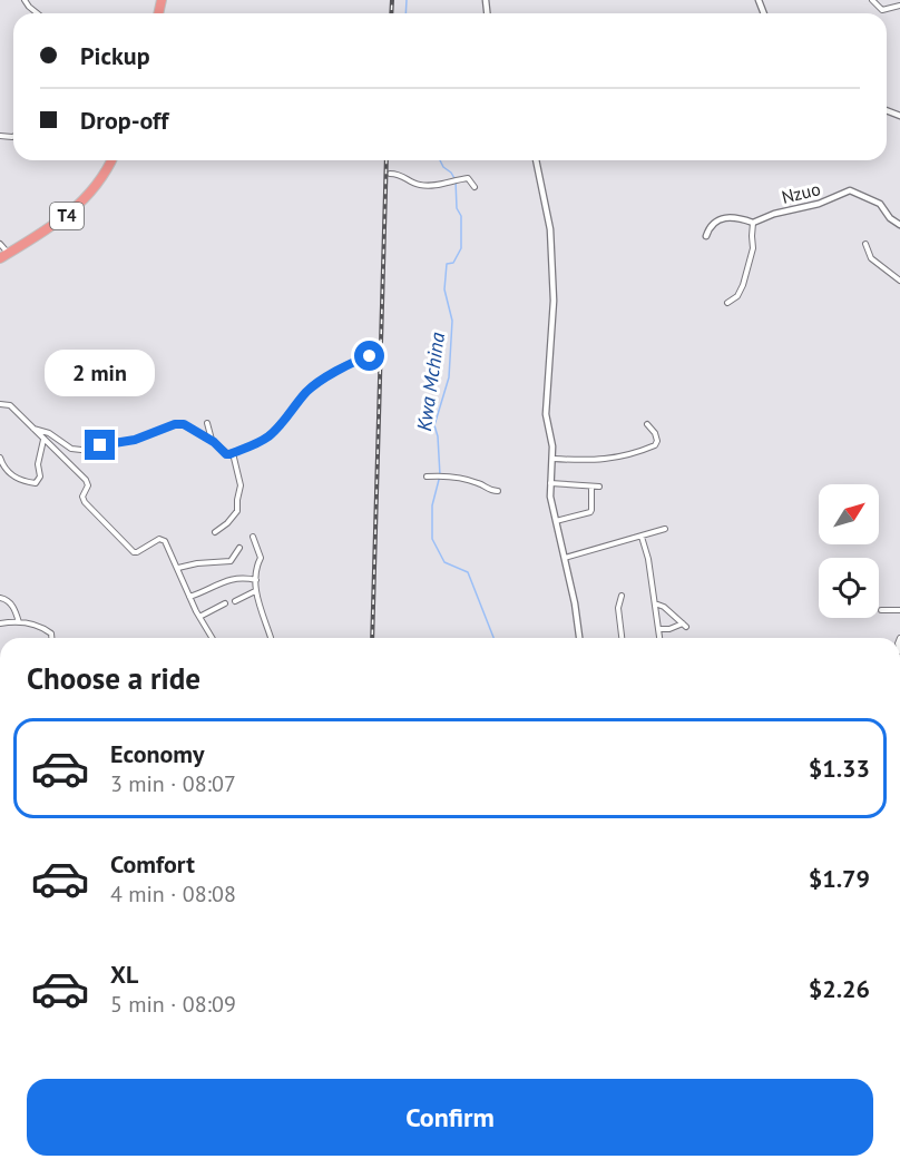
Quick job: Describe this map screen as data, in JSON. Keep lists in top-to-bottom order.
{
  "streets": {
    "highway": ["T4"],
    "street": ["Nzuo"]
  },
  "water": ["Kwa Mchina"],
  "north": "top right",
  "page": {
    "banner": ["Pickup", "Drop-off"],
    "bubble": "2 min",
    "heading": "Choose a ride",
    "list": [
      {
        "name": "Economy",
        "note": "3 min · 08:07",
        "value": "$1.33"
      },
      {
        "name": "Comfort",
        "note": "4 min · 08:08",
        "value": "$1.79"
      },
      {
        "name": "XL",
        "note": "5 min · 08:09",
        "value": "$2.26"
      }
    ],
    "buttons": "Confirm"
  }
}
